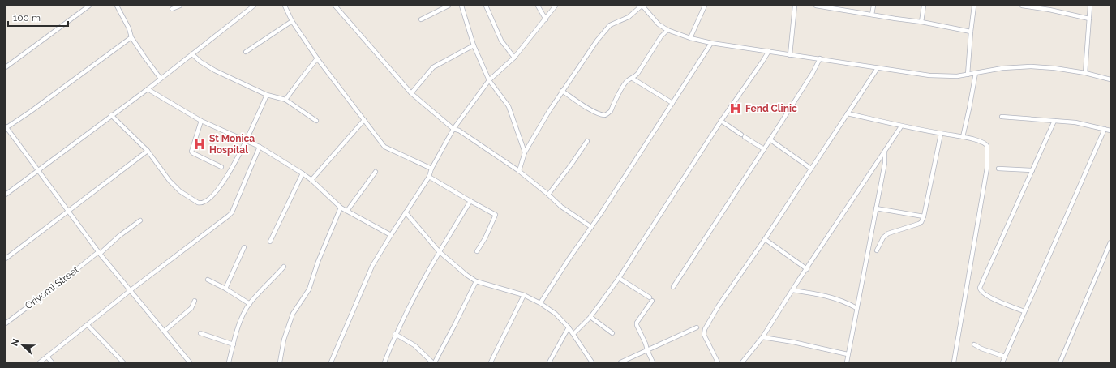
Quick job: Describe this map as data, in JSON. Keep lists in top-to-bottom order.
{
  "streets": {
    "street": ["Oriyomi Street"]
  },
  "places": {
    "hospital": ["Fend Clinic", "St Monica Hospital"]
  },
  "scale_bar": "100 m",
  "north": "left"
}
